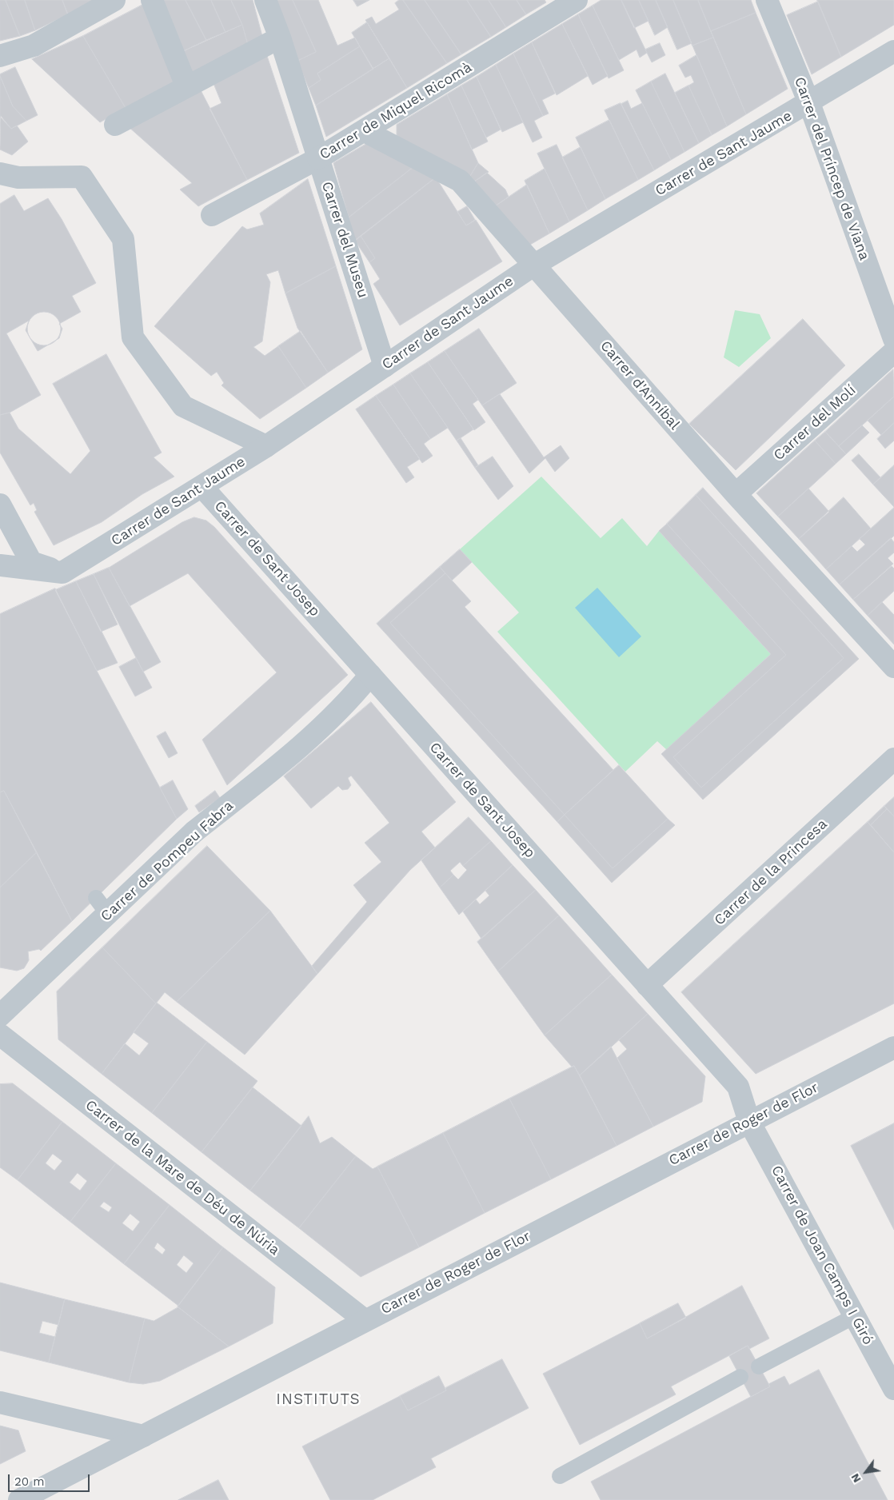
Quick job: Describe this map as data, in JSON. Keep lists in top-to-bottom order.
{
  "streets": {
    "street": [
      "Carrer de Miquel Ricomà",
      "Carrer de Sant Jaume",
      "Carrer del Príncep de Viana",
      "Carrer del Museu",
      "Carrer d'Anníbal",
      "Carrer del Molí",
      "Carrer de Sant Josep",
      "Carrer de Pompeu Fabra",
      "Carrer de la Princesa",
      "Carrer de Roger de Flor",
      "Carrer de la Mare de Déu de Núria",
      "Carrer de Joan Camps I Giró"
    ]
  },
  "crossings": [
    ["Carrer de Miquel Ricomà", "Carrer del Museu"],
    ["Carrer de Miquel Ricomà", "Carrer d'Anníbal"],
    ["Carrer de Sant Jaume", "Carrer del Príncep de Viana"],
    ["Carrer de Sant Jaume", "Carrer del Museu"],
    ["Carrer de Sant Jaume", "Carrer d'Anníbal"],
    ["Carrer de Sant Jaume", "Carrer de Sant Josep"],
    ["Carrer d'Anníbal", "Carrer del Molí"],
    ["Carrer de Sant Josep", "Carrer de Pompeu Fabra"],
    ["Carrer de Sant Josep", "Carrer de la Princesa"],
    ["Carrer de Sant Josep", "Carrer de Roger de Flor"],
    ["Carrer de Sant Josep", "Carrer de Joan Camps I Giró"],
    ["Carrer de Roger de Flor", "Carrer de la Mare de Déu de Núria"],
    ["Carrer de Roger de Flor", "Carrer de Joan Camps I Giró"]
  ],
  "districts": ["INSTITUTS"],
  "scale_bar": "20 m",
  "north": "bottom left"
}
